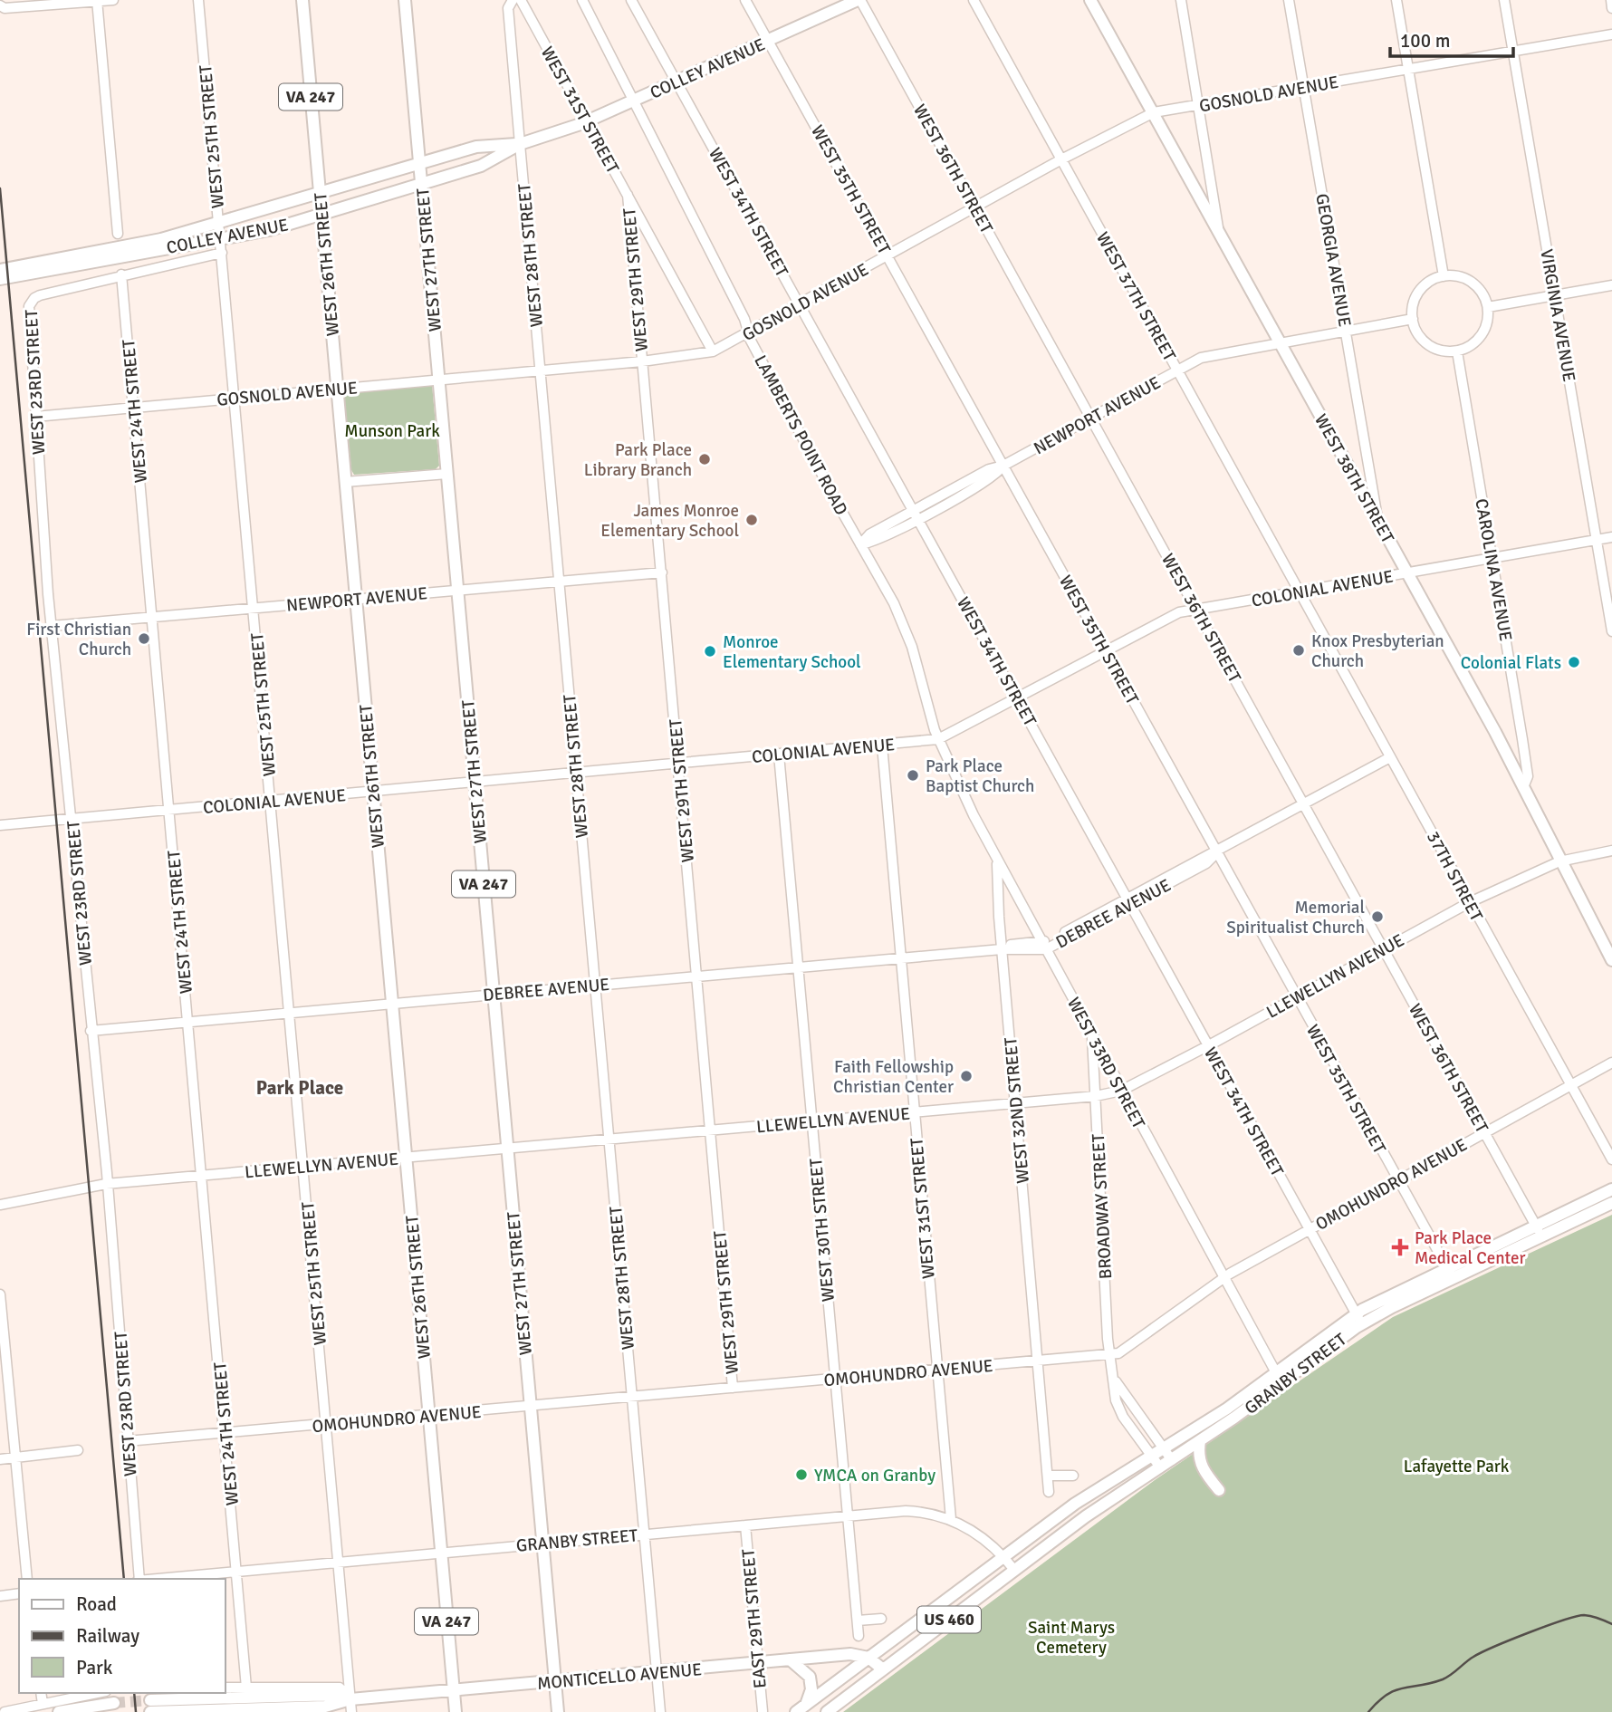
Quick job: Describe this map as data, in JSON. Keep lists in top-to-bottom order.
{
  "streets": {
    "main road": [
      "COLLEY AVENUE",
      "VA 247",
      "WEST 27TH STREET",
      "WEST 26TH STREET",
      "WEST 38TH STREET",
      "GRANBY STREET",
      "US 460",
      "MONTICELLO AVENUE"
    ],
    "street": [
      "GOSNOLD AVENUE",
      "WEST 31ST STREET",
      "WEST 25TH STREET",
      "WEST 36TH STREET",
      "WEST 35TH STREET",
      "WEST 34TH STREET",
      "WEST 28TH STREET",
      "GEORGIA AVENUE",
      "WEST 29TH STREET",
      "WEST 37TH STREET",
      "VIRGINIA AVENUE",
      "WEST 23RD STREET",
      "WEST 24TH STREET",
      "NEWPORT AVENUE",
      "LAMBERTS POINT ROAD",
      "CAROLINA AVENUE",
      "COLONIAL AVENUE",
      "37TH STREET",
      "DEBREE AVENUE",
      "LLEWELLYN AVENUE",
      "WEST 33RD STREET",
      "WEST 32ND STREET",
      "OMOHUNDRO AVENUE",
      "BROADWAY STREET",
      "WEST 30TH STREET",
      "EAST 29TH STREET"
    ]
  },
  "crossings": [
    ["COLLEY AVENUE", "WEST 31ST STREET"],
    ["COLLEY AVENUE", "WEST 25TH STREET"],
    ["COLLEY AVENUE", "WEST 36TH STREET"],
    ["COLLEY AVENUE", "WEST 35TH STREET"],
    ["COLLEY AVENUE", "WEST 34TH STREET"],
    ["COLLEY AVENUE", "WEST 28TH STREET"],
    ["COLLEY AVENUE", "WEST 27TH STREET"],
    ["COLLEY AVENUE", "WEST 26TH STREET"],
    ["COLLEY AVENUE", "LAMBERTS POINT ROAD"],
    ["GOSNOLD AVENUE", "WEST 31ST STREET"],
    ["GOSNOLD AVENUE", "WEST 25TH STREET"],
    ["GOSNOLD AVENUE", "WEST 36TH STREET"],
    ["GOSNOLD AVENUE", "WEST 35TH STREET"],
    ["GOSNOLD AVENUE", "WEST 34TH STREET"],
    ["GOSNOLD AVENUE", "WEST 28TH STREET"],
    ["GOSNOLD AVENUE", "WEST 27TH STREET"],
    ["GOSNOLD AVENUE", "GEORGIA AVENUE"],
    ["GOSNOLD AVENUE", "WEST 26TH STREET"],
    ["GOSNOLD AVENUE", "WEST 29TH STREET"],
    ["GOSNOLD AVENUE", "WEST 37TH STREET"],
    ["GOSNOLD AVENUE", "VIRGINIA AVENUE"],
    ["GOSNOLD AVENUE", "WEST 23RD STREET"],
    ["GOSNOLD AVENUE", "WEST 24TH STREET"],
    ["GOSNOLD AVENUE", "LAMBERTS POINT ROAD"],
    ["GOSNOLD AVENUE", "WEST 38TH STREET"],
    ["VA 247", "WEST 27TH STREET"],
    ["VA 247", "WEST 26TH STREET"],
    ["VA 247", "GRANBY STREET"],
    ["VA 247", "MONTICELLO AVENUE"],
    ["WEST 31ST STREET", "WEST 29TH STREET"],
    ["WEST 31ST STREET", "COLONIAL AVENUE"],
    ["WEST 31ST STREET", "DEBREE AVENUE"],
    ["WEST 31ST STREET", "LLEWELLYN AVENUE"],
    ["WEST 31ST STREET", "OMOHUNDRO AVENUE"],
    ["WEST 31ST STREET", "GRANBY STREET"],
    ["WEST 25TH STREET", "NEWPORT AVENUE"],
    ["WEST 25TH STREET", "COLONIAL AVENUE"],
    ["WEST 25TH STREET", "DEBREE AVENUE"],
    ["WEST 25TH STREET", "LLEWELLYN AVENUE"],
    ["WEST 25TH STREET", "OMOHUNDRO AVENUE"],
    ["WEST 25TH STREET", "GRANBY STREET"],
    ["WEST 25TH STREET", "MONTICELLO AVENUE"],
    ["WEST 36TH STREET", "NEWPORT AVENUE"],
    ["WEST 36TH STREET", "COLONIAL AVENUE"],
    ["WEST 36TH STREET", "DEBREE AVENUE"],
    ["WEST 36TH STREET", "LLEWELLYN AVENUE"],
    ["WEST 36TH STREET", "OMOHUNDRO AVENUE"],
    ["WEST 36TH STREET", "GRANBY STREET"],
    ["WEST 35TH STREET", "NEWPORT AVENUE"],
    ["WEST 35TH STREET", "COLONIAL AVENUE"],
    ["WEST 35TH STREET", "DEBREE AVENUE"],
    ["WEST 35TH STREET", "LLEWELLYN AVENUE"],
    ["WEST 35TH STREET", "OMOHUNDRO AVENUE"],
    ["WEST 35TH STREET", "GRANBY STREET"],
    ["WEST 34TH STREET", "NEWPORT AVENUE"],
    ["WEST 34TH STREET", "COLONIAL AVENUE"],
    ["WEST 34TH STREET", "DEBREE AVENUE"],
    ["WEST 34TH STREET", "LLEWELLYN AVENUE"],
    ["WEST 34TH STREET", "OMOHUNDRO AVENUE"],
    ["WEST 34TH STREET", "GRANBY STREET"],
    ["WEST 28TH STREET", "NEWPORT AVENUE"],
    ["WEST 28TH STREET", "COLONIAL AVENUE"],
    ["WEST 28TH STREET", "DEBREE AVENUE"],
    ["WEST 28TH STREET", "LLEWELLYN AVENUE"],
    ["WEST 28TH STREET", "OMOHUNDRO AVENUE"],
    ["WEST 28TH STREET", "GRANBY STREET"],
    ["WEST 28TH STREET", "MONTICELLO AVENUE"],
    ["WEST 27TH STREET", "NEWPORT AVENUE"],
    ["WEST 27TH STREET", "COLONIAL AVENUE"],
    ["WEST 27TH STREET", "DEBREE AVENUE"],
    ["WEST 27TH STREET", "LLEWELLYN AVENUE"],
    ["WEST 27TH STREET", "OMOHUNDRO AVENUE"],
    ["WEST 27TH STREET", "GRANBY STREET"],
    ["GEORGIA AVENUE", "NEWPORT AVENUE"],
    ["GEORGIA AVENUE", "WEST 38TH STREET"],
    ["WEST 26TH STREET", "NEWPORT AVENUE"],
    ["WEST 26TH STREET", "COLONIAL AVENUE"],
    ["WEST 26TH STREET", "DEBREE AVENUE"],
    ["WEST 26TH STREET", "LLEWELLYN AVENUE"],
    ["WEST 26TH STREET", "OMOHUNDRO AVENUE"],
    ["WEST 26TH STREET", "GRANBY STREET"],
    ["WEST 29TH STREET", "NEWPORT AVENUE"],
    ["WEST 29TH STREET", "COLONIAL AVENUE"],
    ["WEST 29TH STREET", "DEBREE AVENUE"],
    ["WEST 29TH STREET", "LLEWELLYN AVENUE"],
    ["WEST 29TH STREET", "OMOHUNDRO AVENUE"],
    ["WEST 37TH STREET", "NEWPORT AVENUE"],
    ["WEST 37TH STREET", "COLONIAL AVENUE"],
    ["WEST 37TH STREET", "37TH STREET"],
    ["VIRGINIA AVENUE", "COLONIAL AVENUE"],
    ["WEST 23RD STREET", "WEST 24TH STREET"],
    ["WEST 23RD STREET", "NEWPORT AVENUE"],
    ["WEST 23RD STREET", "COLONIAL AVENUE"],
    ["WEST 23RD STREET", "DEBREE AVENUE"],
    ["WEST 23RD STREET", "LLEWELLYN AVENUE"],
    ["WEST 23RD STREET", "OMOHUNDRO AVENUE"],
    ["WEST 24TH STREET", "NEWPORT AVENUE"],
    ["WEST 24TH STREET", "COLONIAL AVENUE"],
    ["WEST 24TH STREET", "DEBREE AVENUE"],
    ["WEST 24TH STREET", "LLEWELLYN AVENUE"],
    ["WEST 24TH STREET", "OMOHUNDRO AVENUE"],
    ["WEST 24TH STREET", "GRANBY STREET"],
    ["NEWPORT AVENUE", "LAMBERTS POINT ROAD"],
    ["NEWPORT AVENUE", "WEST 38TH STREET"],
    ["NEWPORT AVENUE", "CAROLINA AVENUE"],
    ["LAMBERTS POINT ROAD", "COLONIAL AVENUE"],
    ["LAMBERTS POINT ROAD", "WEST 33RD STREET"],
    ["WEST 38TH STREET", "CAROLINA AVENUE"],
    ["WEST 38TH STREET", "COLONIAL AVENUE"],
    ["WEST 38TH STREET", "LLEWELLYN AVENUE"],
    ["CAROLINA AVENUE", "COLONIAL AVENUE"],
    ["COLONIAL AVENUE", "37TH STREET"],
    ["COLONIAL AVENUE", "WEST 33RD STREET"],
    ["COLONIAL AVENUE", "WEST 30TH STREET"],
    ["37TH STREET", "DEBREE AVENUE"],
    ["37TH STREET", "LLEWELLYN AVENUE"],
    ["37TH STREET", "OMOHUNDRO AVENUE"],
    ["DEBREE AVENUE", "WEST 33RD STREET"],
    ["DEBREE AVENUE", "WEST 32ND STREET"],
    ["DEBREE AVENUE", "WEST 30TH STREET"],
    ["LLEWELLYN AVENUE", "WEST 33RD STREET"],
    ["LLEWELLYN AVENUE", "WEST 32ND STREET"],
    ["LLEWELLYN AVENUE", "BROADWAY STREET"],
    ["LLEWELLYN AVENUE", "WEST 30TH STREET"],
    ["WEST 33RD STREET", "WEST 32ND STREET"],
    ["WEST 33RD STREET", "OMOHUNDRO AVENUE"],
    ["WEST 33RD STREET", "BROADWAY STREET"],
    ["WEST 33RD STREET", "GRANBY STREET"],
    ["WEST 32ND STREET", "OMOHUNDRO AVENUE"],
    ["OMOHUNDRO AVENUE", "BROADWAY STREET"],
    ["OMOHUNDRO AVENUE", "WEST 30TH STREET"],
    ["BROADWAY STREET", "GRANBY STREET"],
    ["WEST 30TH STREET", "GRANBY STREET"],
    ["GRANBY STREET", "EAST 29TH STREET"],
    ["GRANBY STREET", "US 460"],
    ["EAST 29TH STREET", "MONTICELLO AVENUE"],
    ["US 460", "MONTICELLO AVENUE"]
  ],
  "districts": ["Park Place"],
  "parks": ["Munson Park", "Lafayette Park", "Saint Marys Cemetery"],
  "places": {
    "other": [
      "Park Place Library Branch",
      "James Monroe Elementary School",
      "First Christian Church",
      "Knox Presbyterian Church",
      "Monroe Elementary School",
      "Colonial Flats",
      "Park Place Baptist Church",
      "Memorial Spiritualist Church",
      "Faith Fellowship Christian Center",
      "YMCA on Granby"
    ],
    "health": ["Park Place Medical Center"]
  },
  "legend": ["Road", "Railway", "Park"],
  "scale_bar": "100 m"
}
